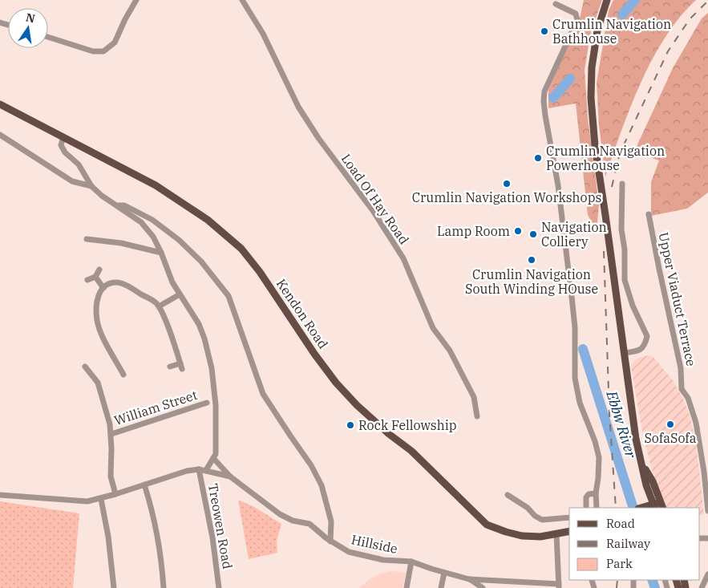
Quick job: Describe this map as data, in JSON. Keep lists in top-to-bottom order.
{
  "streets": {
    "main road": ["Kendon Road"],
    "street": [
      "Load Of Hay Road",
      "Upper Viaduct Terrace",
      "William Street",
      "Treowen Road",
      "Hillside"
    ]
  },
  "crossings": [
    ["Treowen Road", "Hillside"]
  ],
  "water": ["Ebbw River"],
  "places": [
    "Crumlin Navigation Bathhouse",
    "Crumlin Navigation Powerhouse",
    "Crumlin Navigation Workshops",
    "Lamp Room",
    "Navigation Colliery",
    "Crumlin Navigation South Winding HOuse",
    "SofaSofa",
    "Rock Fellowship"
  ],
  "legend": ["Road", "Railway", "Park"],
  "north": "top"
}
